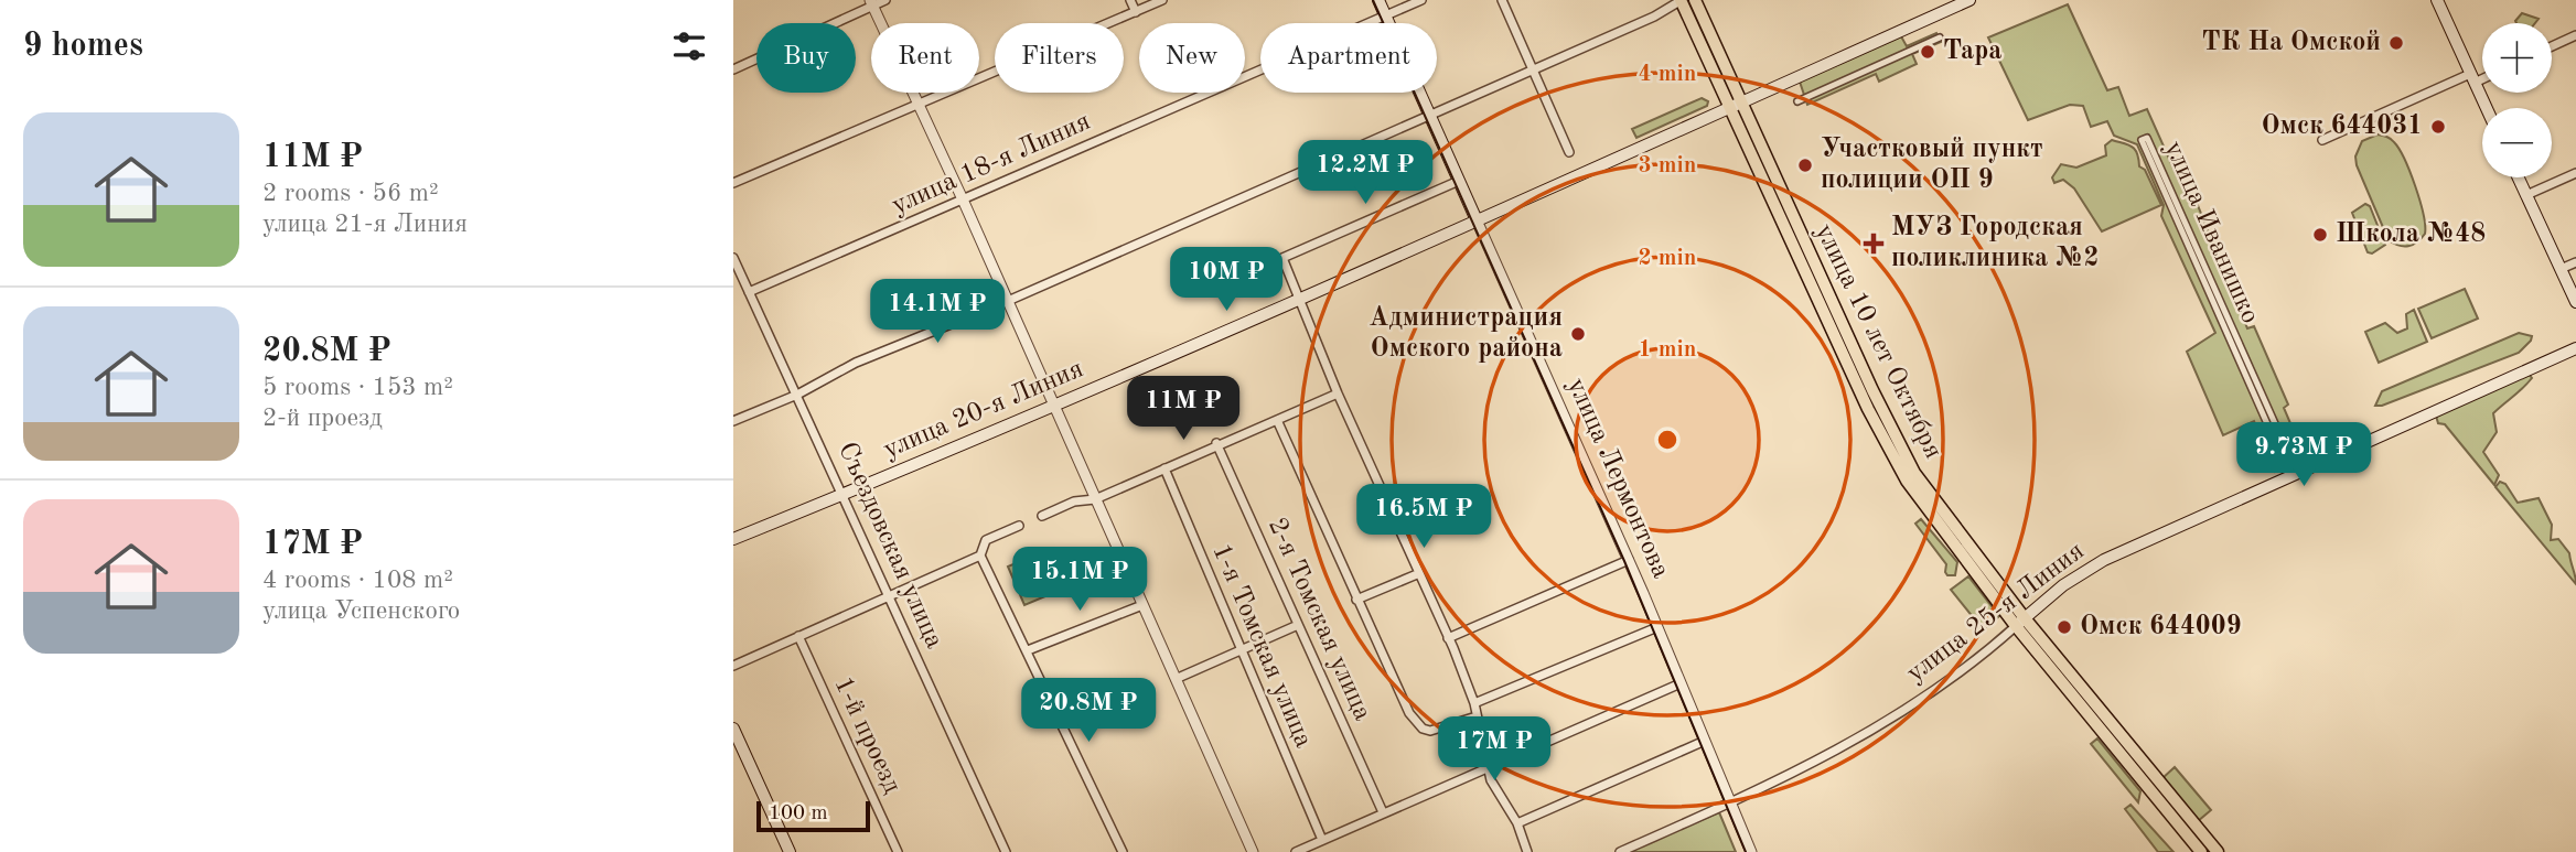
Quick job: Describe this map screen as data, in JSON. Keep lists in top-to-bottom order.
{
  "streets": {
    "main road": [
      "улица 10 лет Октября",
      "улица 20-я Линия",
      "улица Лермонтова",
      "улица 25-я Линия"
    ],
    "street": [
      "улица 18-я Линия",
      "улица Иванишко",
      "Съездовская улица",
      "2-я Томская улица",
      "1-я Томская улица",
      "1-й проезд"
    ]
  },
  "crossings": [
    ["улица 18-я Линия", "улица Лермонтова"],
    ["улица 18-я Линия", "Съездовская улица"],
    ["улица Иванишко", "улица 25-я Линия"],
    ["улица 10 лет Октября", "улица 20-я Линия"],
    ["улица 10 лет Октября", "улица 25-я Линия"],
    ["улица 20-я Линия", "улица Лермонтова"],
    ["улица 20-я Линия", "Съездовская улица"],
    ["улица Лермонтова", "улица 25-я Линия"]
  ],
  "places": {
    "other": [
      "ТК На Омской",
      "Тара",
      "Омск 644031",
      "Участковый пункт полиции ОП 9",
      "Школа №48",
      "Администрация Омского района",
      "Омск 644009"
    ],
    "health": ["МУЗ Городская поликлиника №2"]
  },
  "scale_bar": "100 m",
  "page": {
    "heading": "9 homes",
    "map_buttons": ["+", "−"],
    "chip": [
      "Buy",
      "Rent",
      "Filters",
      "New",
      "Apartment"
    ],
    "list": [
      {
        "name": "11M ₽",
        "note": "2 rooms · 56 m² · улица 21-я Линия"
      },
      {
        "name": "20.8M ₽",
        "note": "5 rooms · 153 m² · 2-й проезд"
      },
      {
        "name": "17M ₽",
        "note": "4 rooms · 108 m² · улица Успенского"
      }
    ],
    "price": [
      "12.2M ₽",
      "10M ₽",
      "14.1M ₽",
      "11M ₽",
      "9.73M ₽",
      "16.5M ₽",
      "15.1M ₽",
      "20.8M ₽",
      "17M ₽"
    ],
    "scale": "100 m"
  },
  "rings": [
    "4 min",
    "3 min",
    "2 min",
    "1 min"
  ]
}
